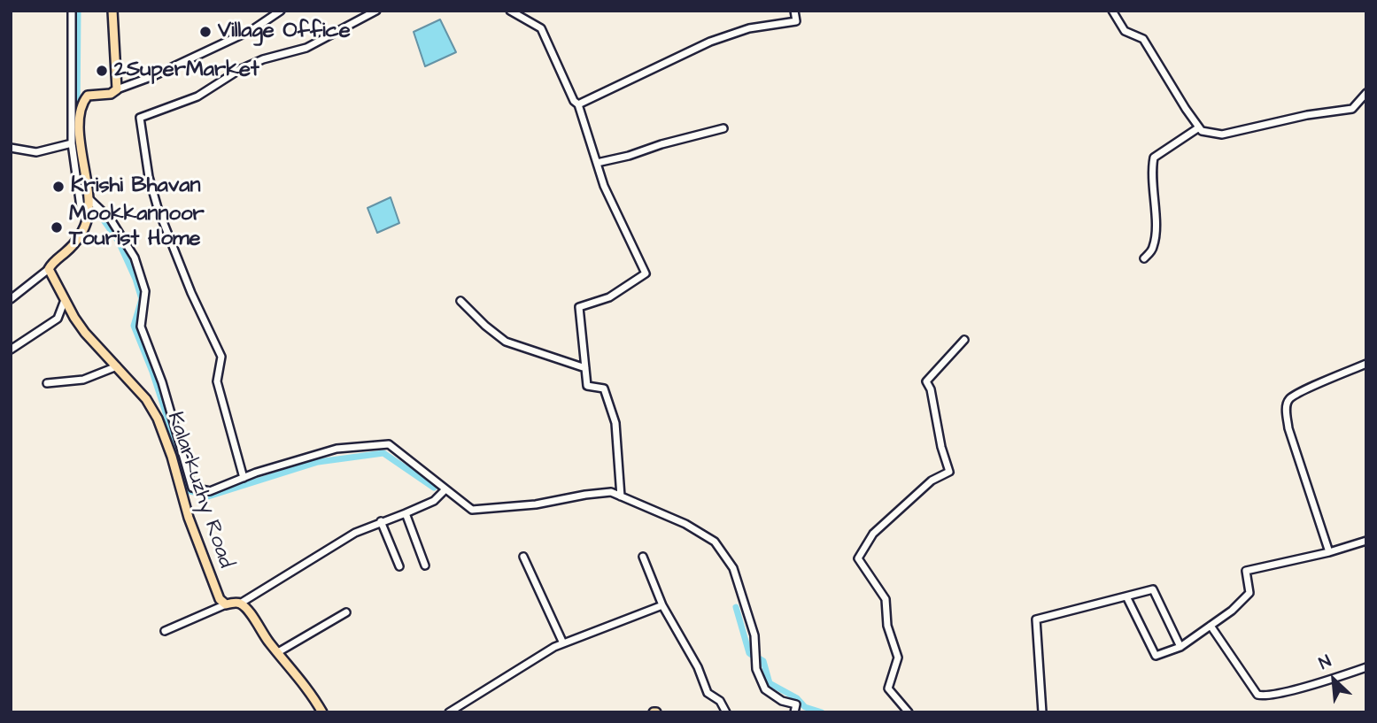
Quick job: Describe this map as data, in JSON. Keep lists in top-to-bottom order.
{
  "streets": {
    "main road": ["Kalarkuzhy Road"]
  },
  "places": [
    "Village Office",
    "2SuperMarket",
    "Krishi Bhavan",
    "Mookkannoor Tourist Home"
  ],
  "north": "top left"
}
